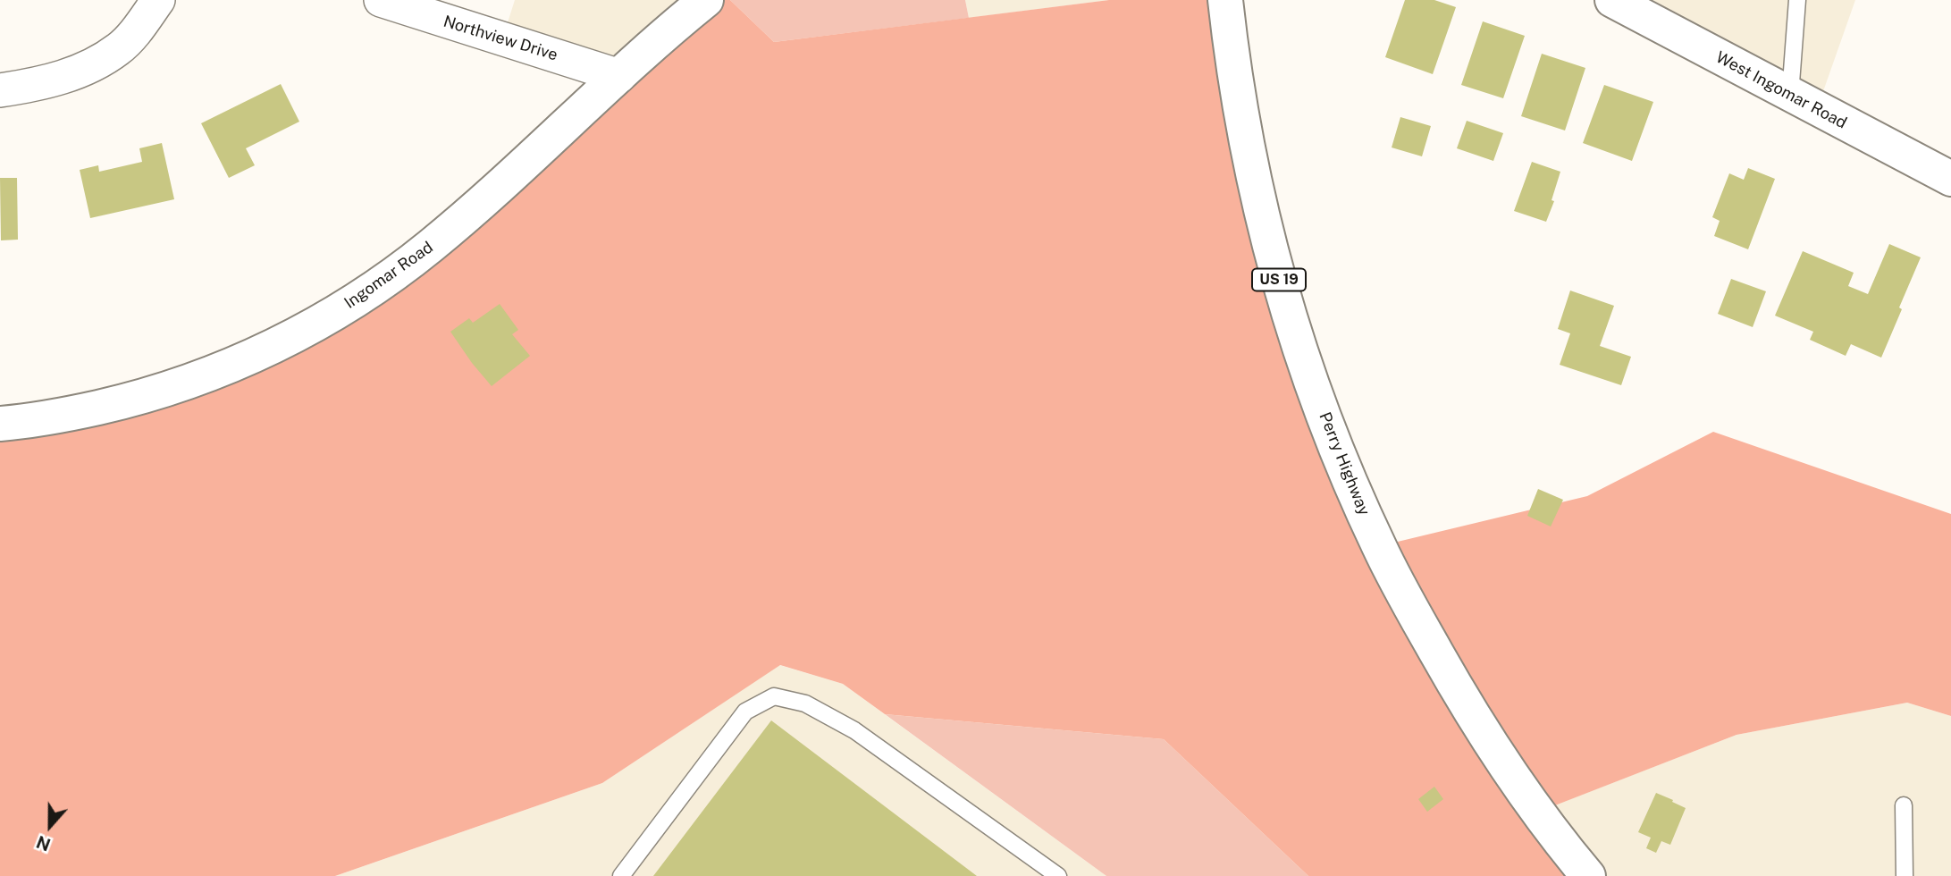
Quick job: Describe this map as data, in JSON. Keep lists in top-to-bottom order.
{
  "streets": {
    "main road": [
      "West Ingomar Road",
      "Ingomar Road",
      "US 19",
      "Perry Highway"
    ],
    "street": ["Northview Drive"]
  },
  "crossings": [
    ["Northview Drive", "Ingomar Road"]
  ],
  "north": "bottom"
}
